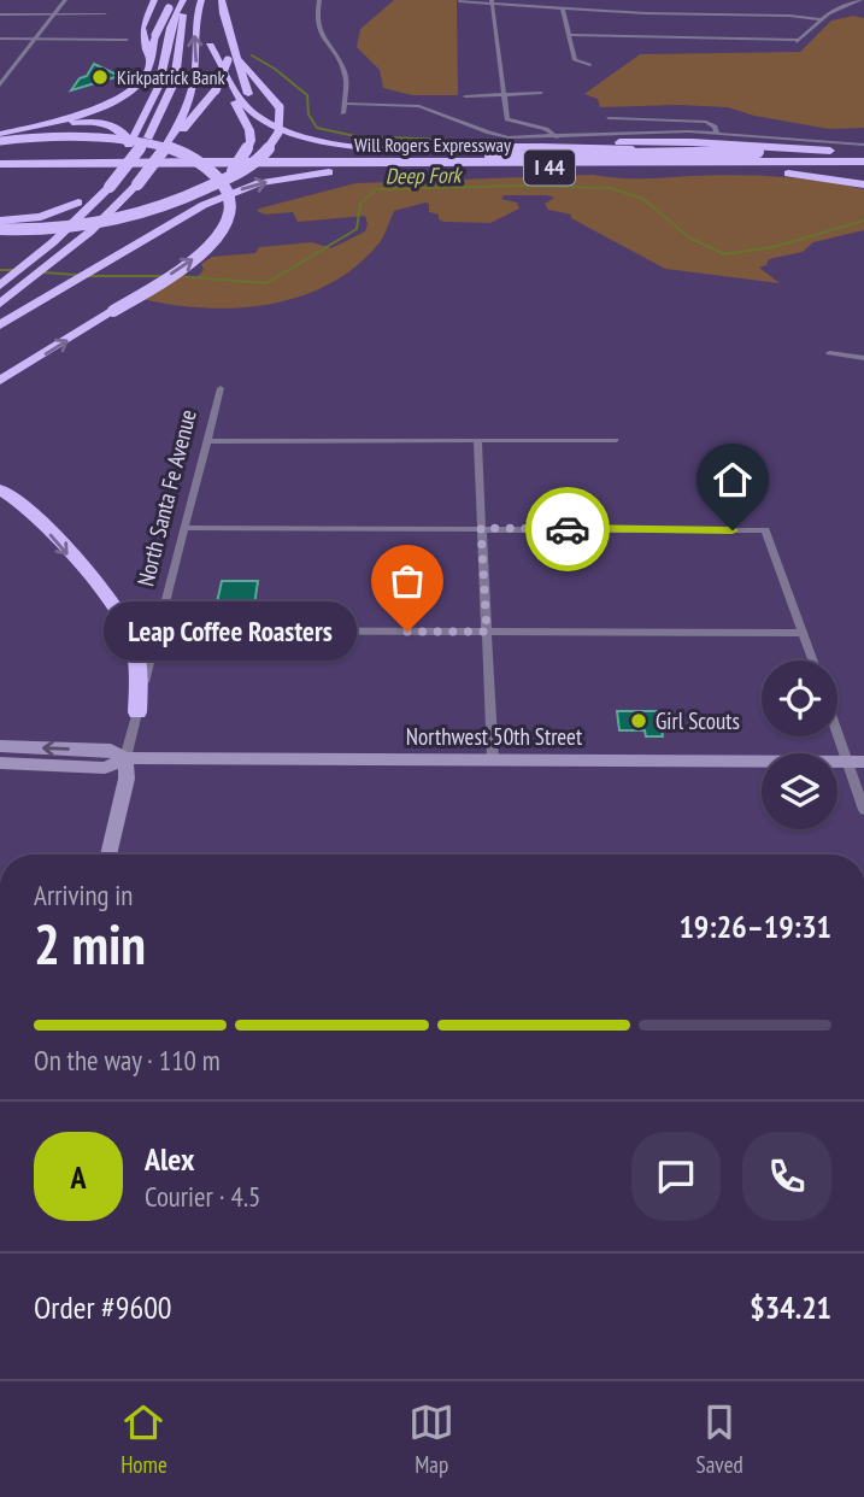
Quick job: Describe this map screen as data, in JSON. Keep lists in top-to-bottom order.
{
  "streets": {
    "highway": ["Will Rogers Expressway", "I 44"],
    "main road": ["North Santa Fe Avenue", "Northwest 50th Street"]
  },
  "crossings": [
    ["North Santa Fe Avenue", "Northwest 50th Street"]
  ],
  "water": ["Deep Fork"],
  "places": ["Kirkpatrick Bank", "Leap Coffee Roasters", "Girl Scouts"],
  "page": {
    "bubble": "Leap Coffee Roasters",
    "heading": ["2 min", "Arriving in", "19:26–19:31"],
    "panel": [
      "Alex",
      "Courier · 4.5",
      "Order #9600",
      "$34.21"
    ],
    "bar": "On the way · 110 m",
    "round": "A",
    "tabs": ["Home", "Map", "Saved"]
  }
}
